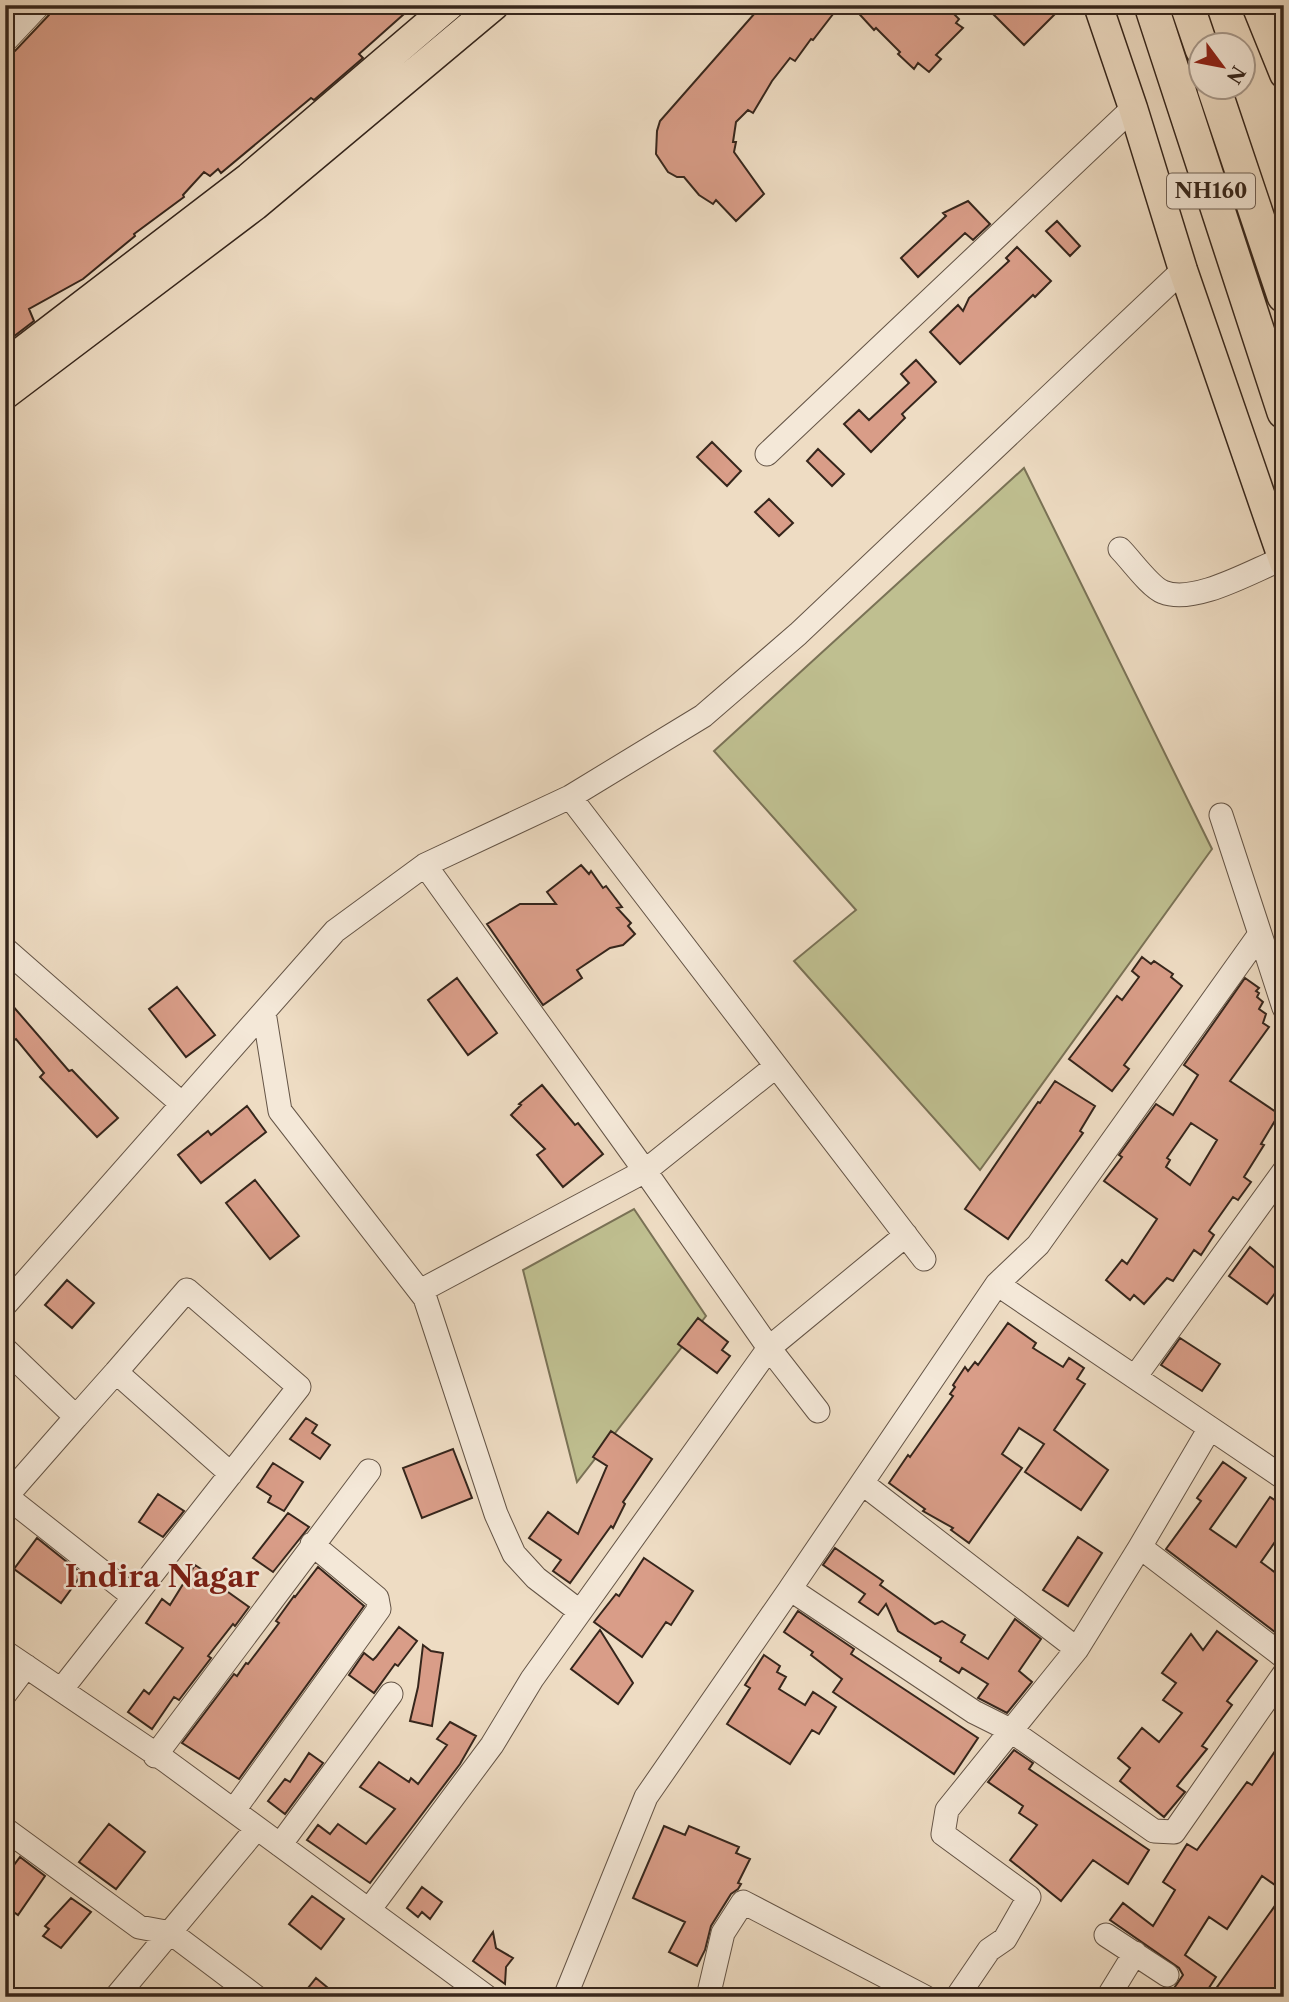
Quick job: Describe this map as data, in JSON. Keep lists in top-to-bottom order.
{
  "streets": {
    "highway": ["NH160"]
  },
  "districts": ["Indira Nagar"],
  "north": "bottom right"
}
